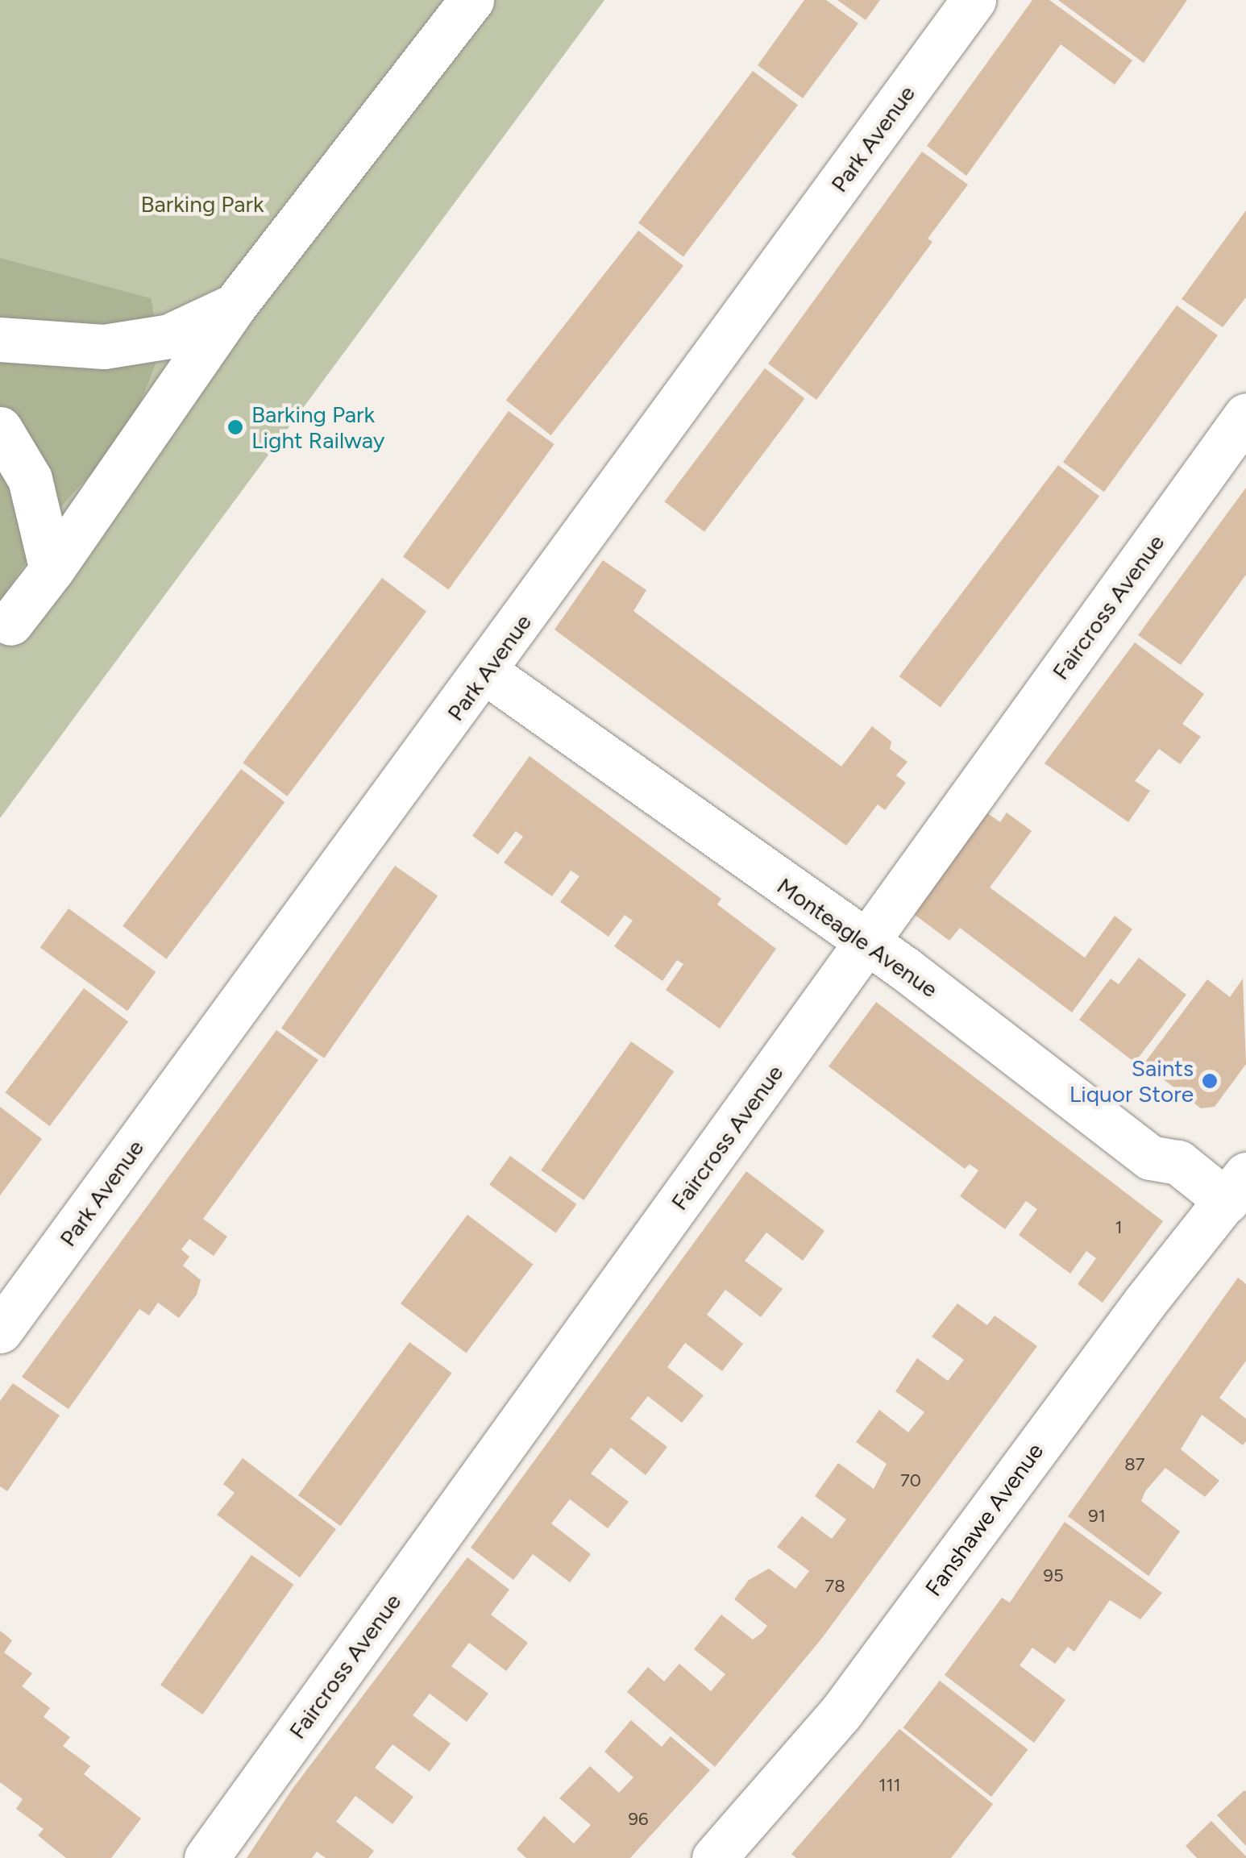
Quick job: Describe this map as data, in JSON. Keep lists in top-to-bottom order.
{
  "streets": {
    "street": [
      "Park Avenue",
      "Faircross Avenue",
      "Monteagle Avenue",
      "Fanshawe Avenue"
    ]
  },
  "crossings": [
    ["Park Avenue", "Monteagle Avenue"],
    ["Faircross Avenue", "Monteagle Avenue"],
    ["Monteagle Avenue", "Fanshawe Avenue"]
  ],
  "parks": ["Barking Park"],
  "places": ["Barking Park Light Railway", "Saints Liquor Store"],
  "house_numbers": [
    "1",
    "87",
    "70",
    "91",
    "95",
    "78",
    "111",
    "96"
  ]
}
